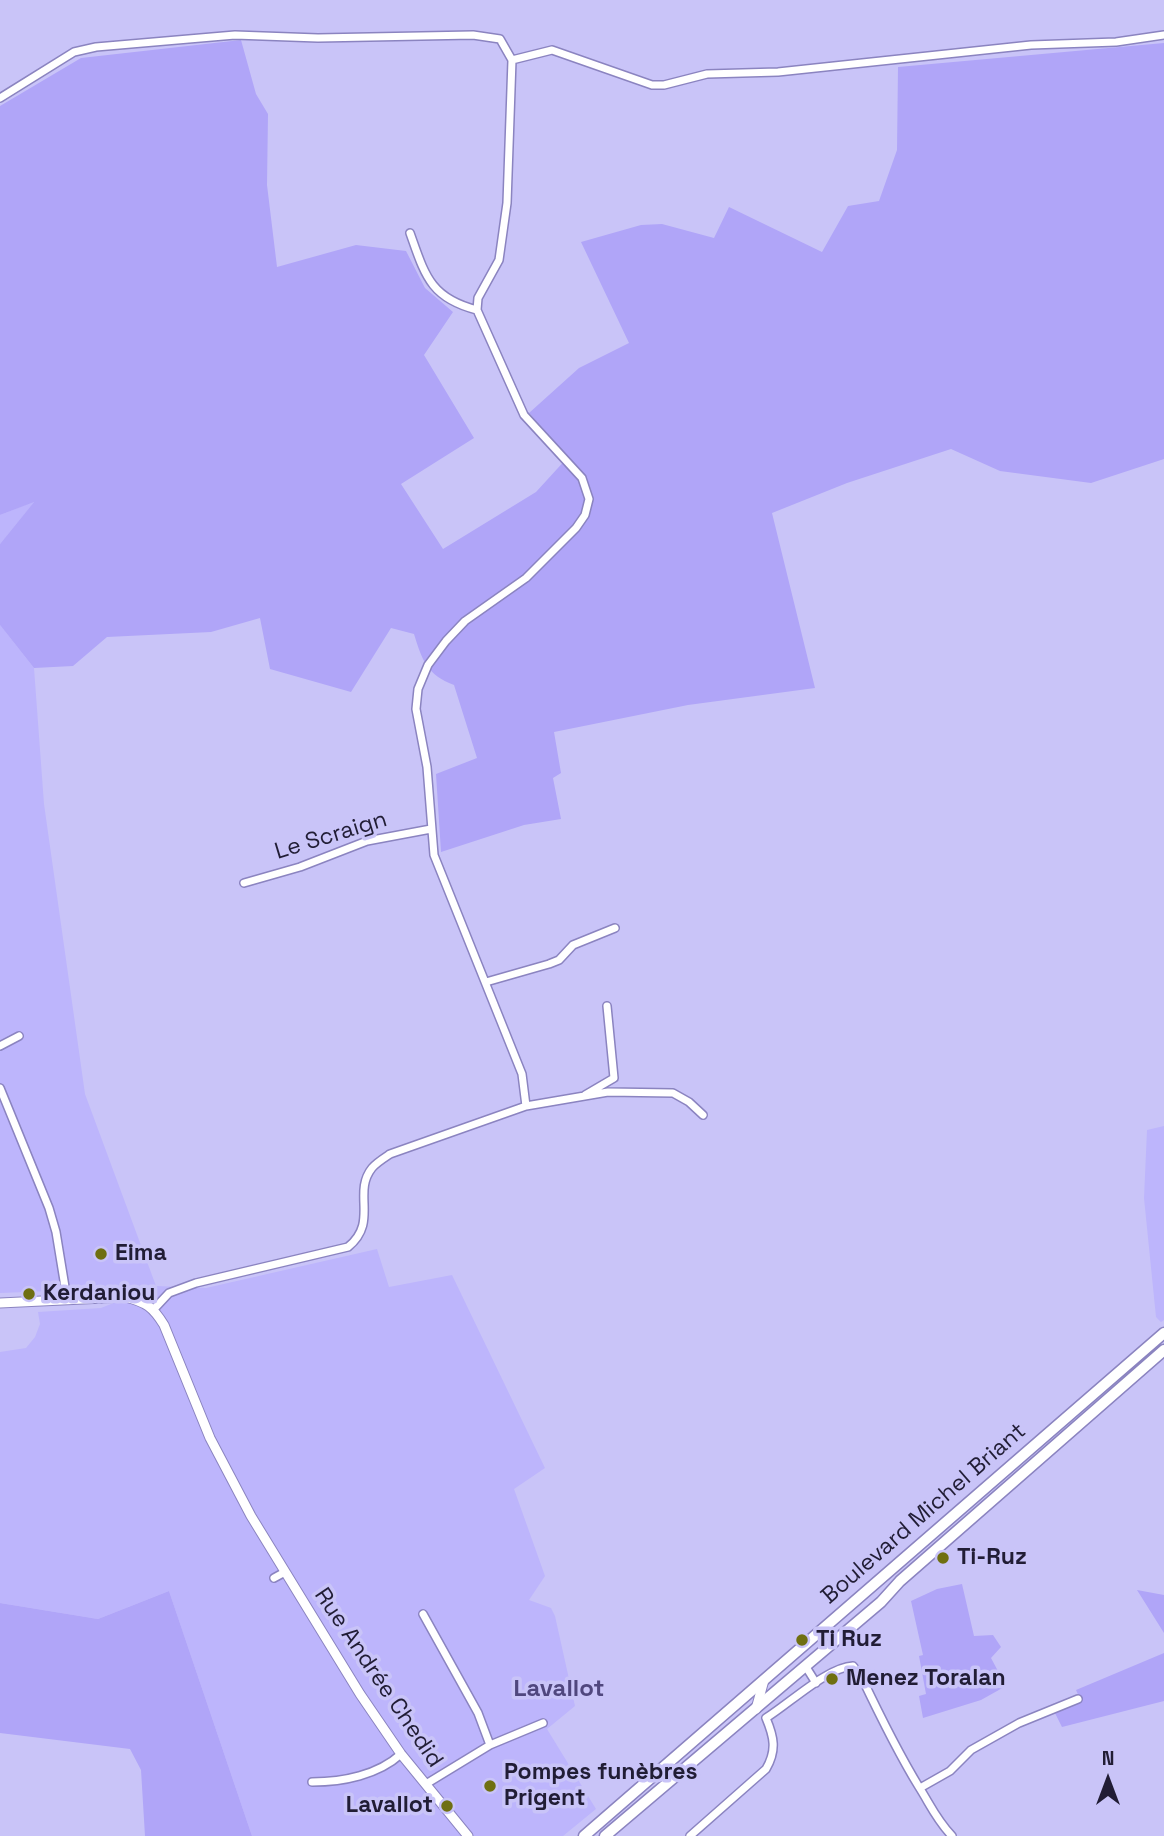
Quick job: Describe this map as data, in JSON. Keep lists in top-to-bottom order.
{
  "streets": {
    "main road": ["Boulevard Michel Briant"],
    "street": ["Le Scraign", "Rue Andrée Chedid"]
  },
  "districts": ["Lavallot"],
  "places": [
    "Eima",
    "Kerdaniou",
    "Ti-Ruz",
    "Ti Ruz",
    "Menez Toralan",
    "Pompes funèbres Prigent",
    "Lavallot"
  ],
  "north": "top"
}
